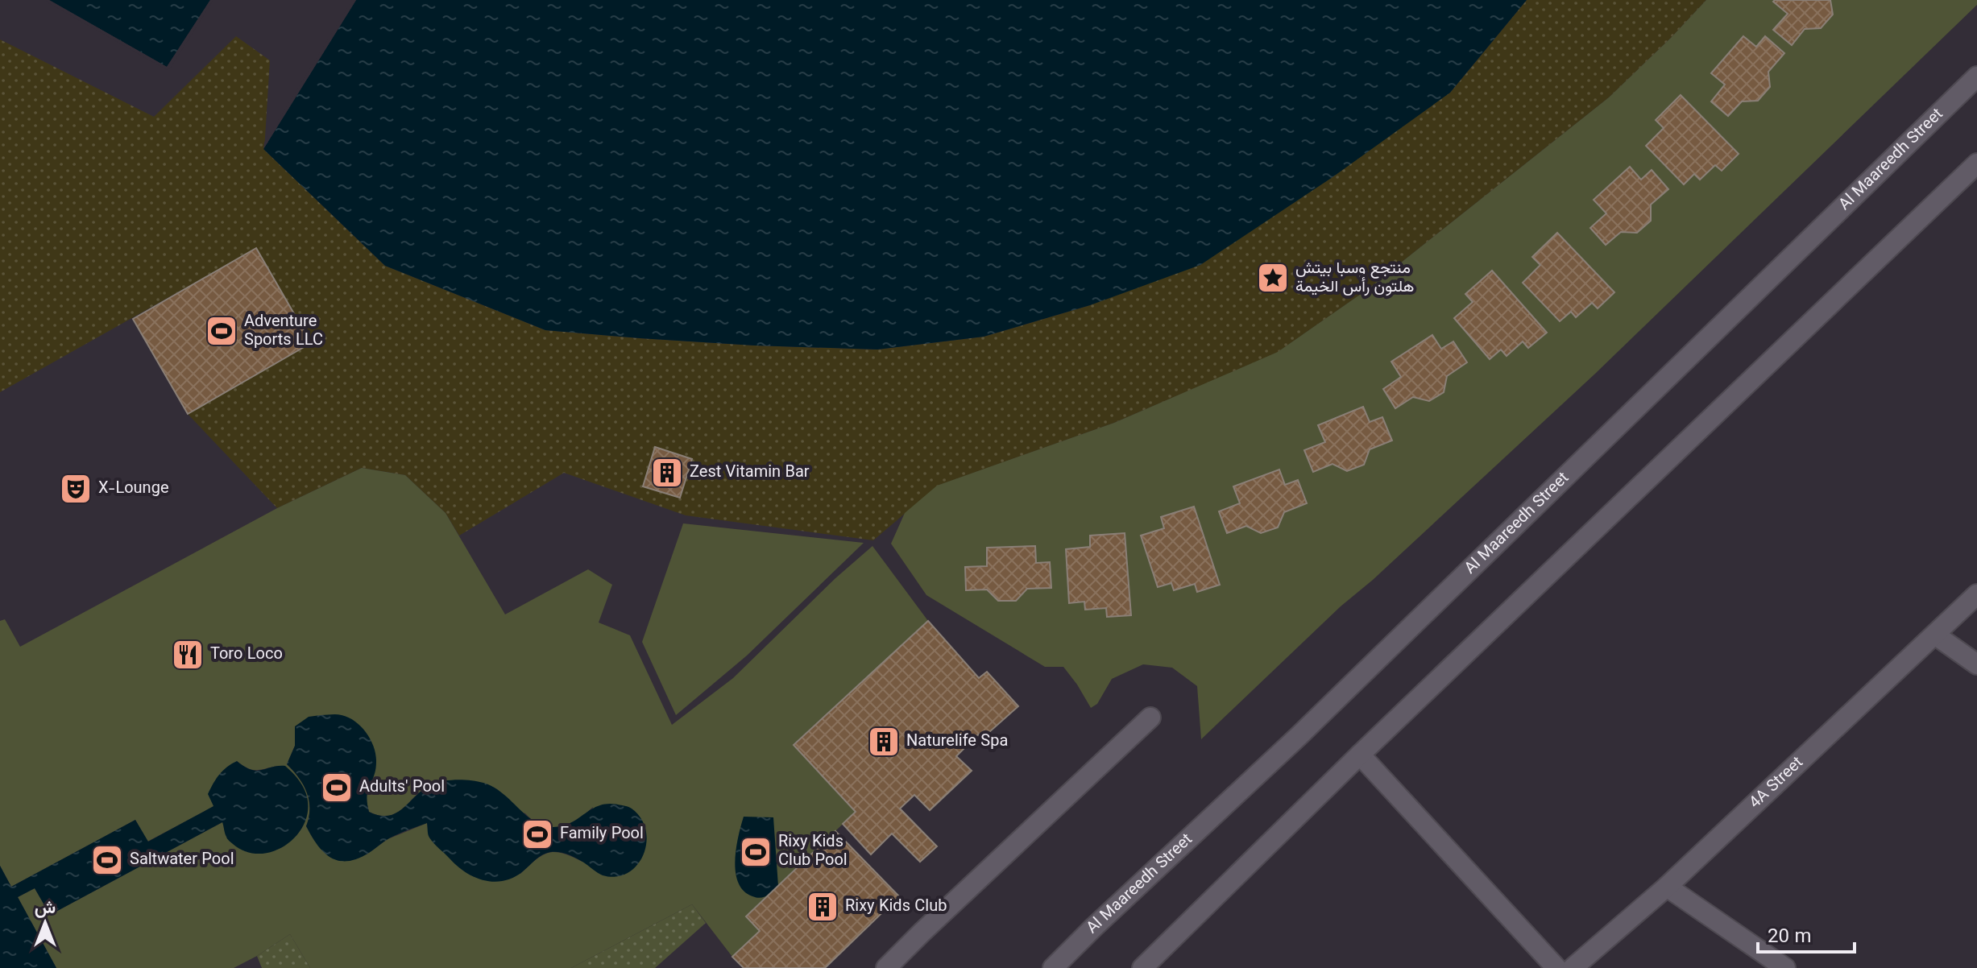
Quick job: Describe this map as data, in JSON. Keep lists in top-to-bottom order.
{
  "streets": {
    "street": ["Al Maareedh Street", "4A Street"]
  },
  "places": {
    "place": ["منتجع وسبا بيتش هلتون رأس الخيمة"],
    "sports": [
      "Adventure Sports LLC",
      "Adults' Pool",
      "Family Pool",
      "Rixy Kids Club Pool",
      "Saltwater Pool"
    ],
    "building": ["Zest Vitamin Bar", "Naturelife Spa", "Rixy Kids Club"],
    "theatre": ["X-Lounge"],
    "restaurant": ["Toro Loco"]
  },
  "scale_bar": "20 m",
  "north": "top"
}
